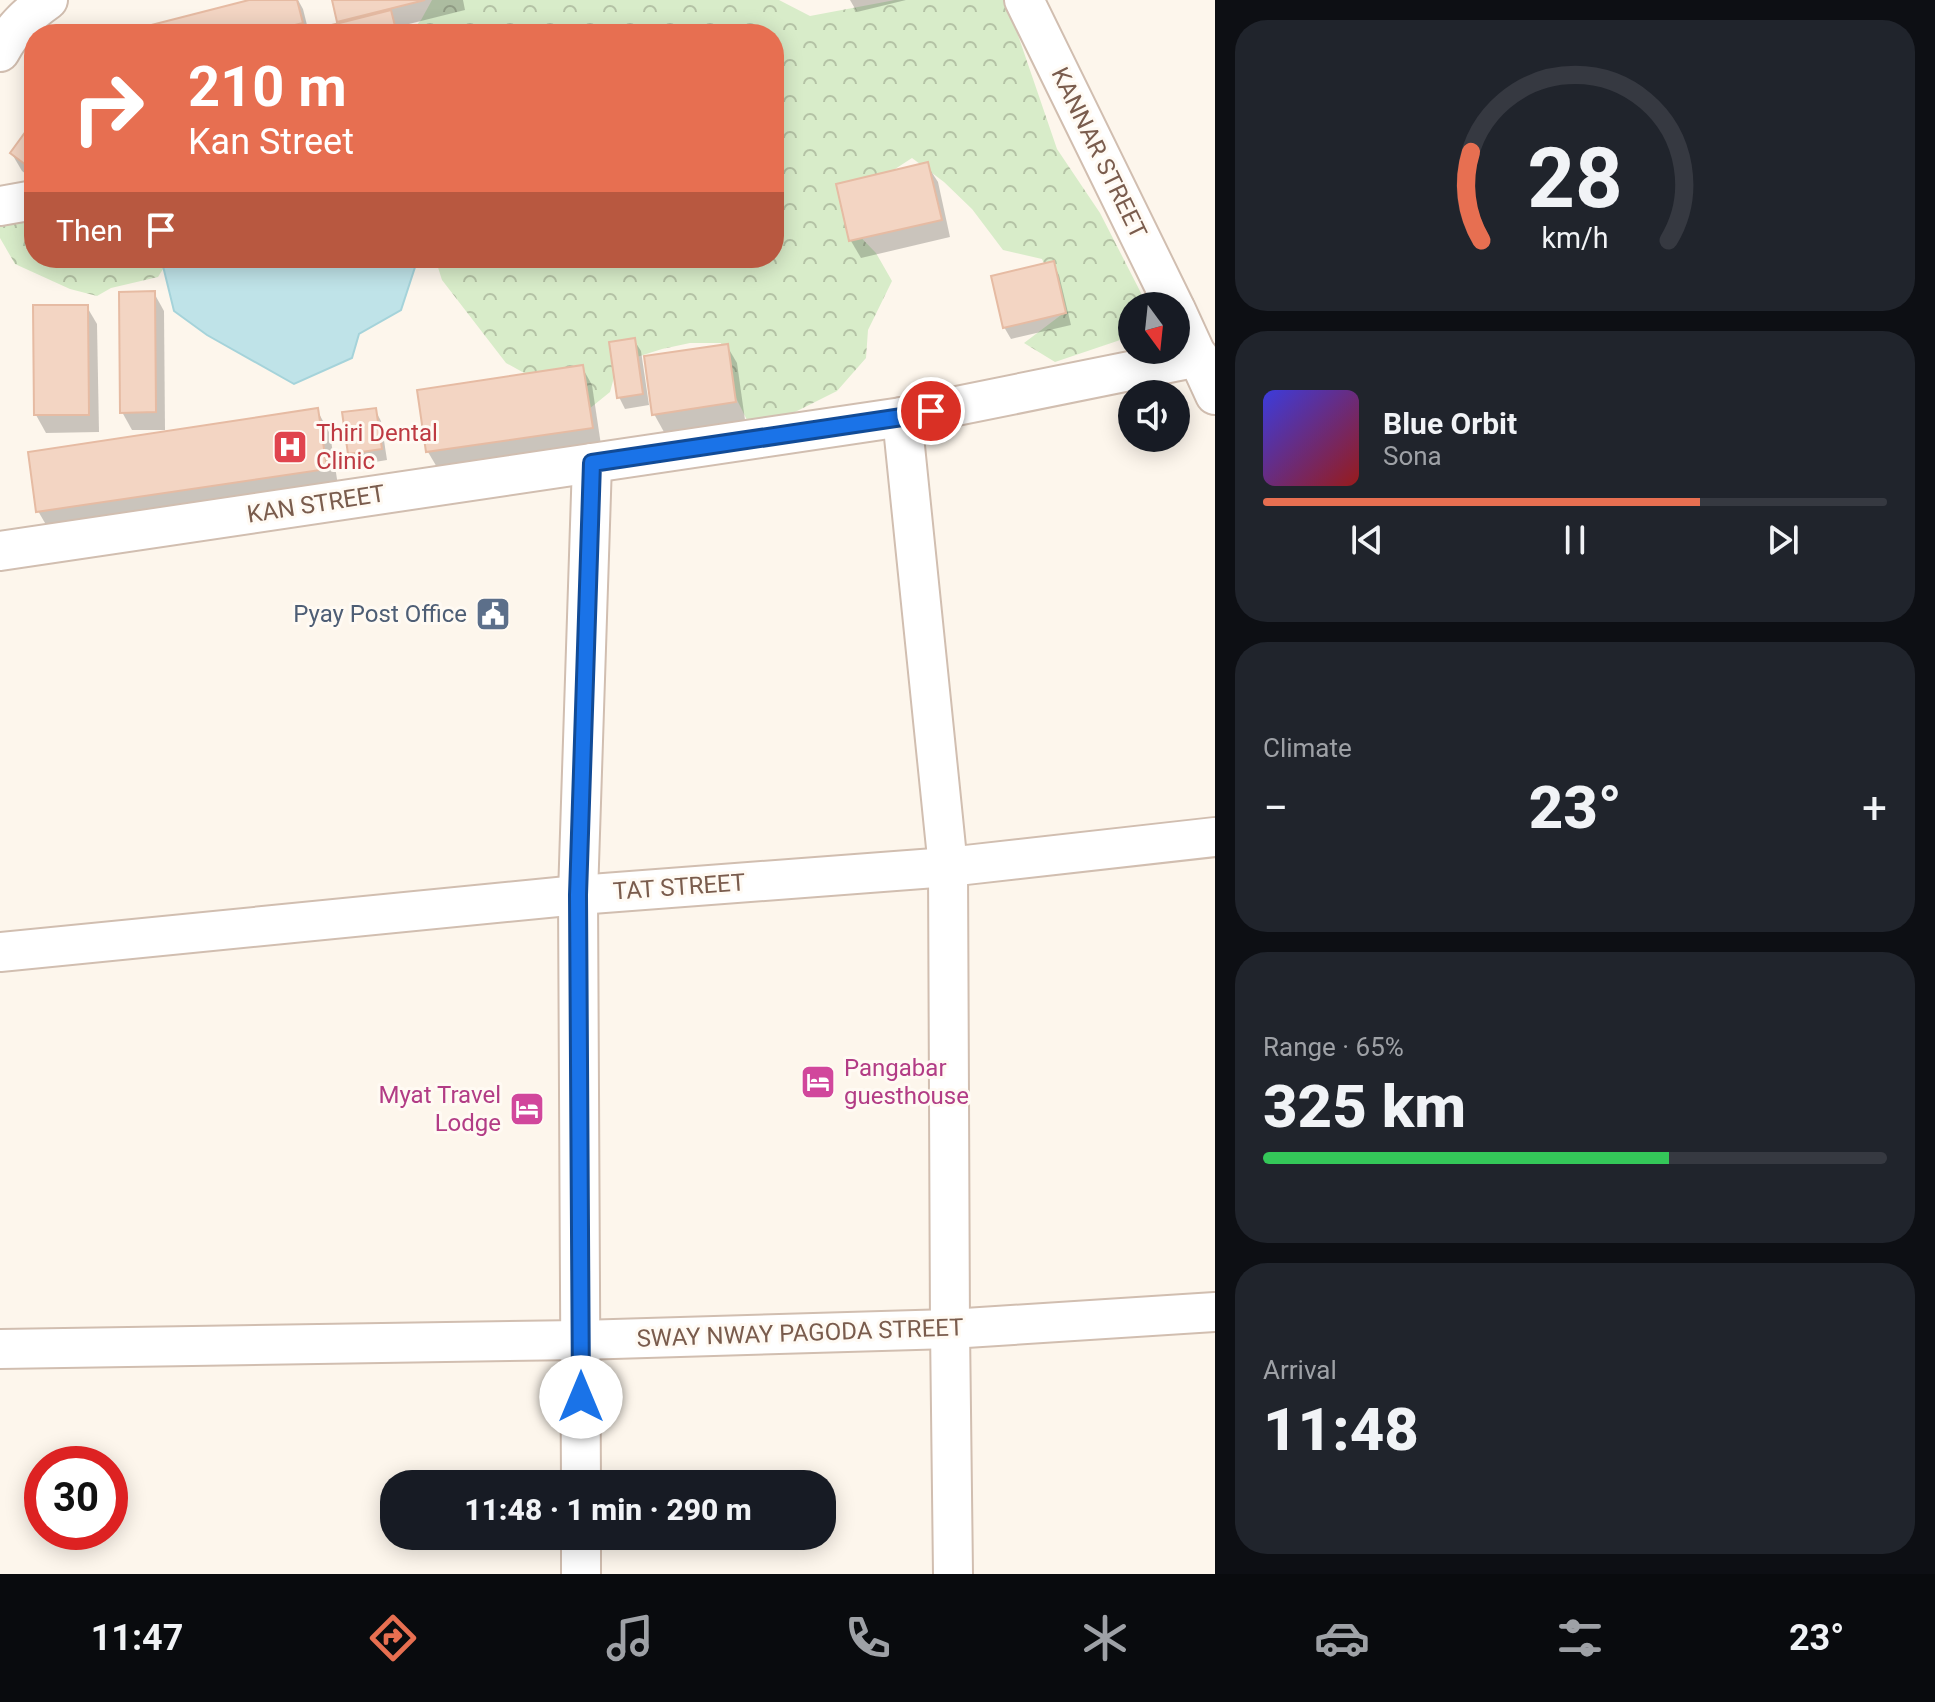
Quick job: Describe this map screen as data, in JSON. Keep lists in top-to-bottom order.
{
  "streets": {
    "street": [
      "KANNAR STREET",
      "KAN STREET",
      "TAT STREET",
      "SWAY NWAY PAGODA STREET"
    ]
  },
  "crossings": [
    ["KANNAR STREET", "KAN STREET"]
  ],
  "places": {
    "hospital": ["Thiri Dental Clinic"],
    "public building": ["Pyay Post Office"],
    "hotel": ["Pangabar guesthouse", "Myat Travel Lodge"]
  },
  "north": "bottom",
  "page": {
    "turn": ["210 m", "Kan Street"],
    "then": "Then",
    "song": ["Blue Orbit", "Sona"],
    "tile": [
      "Climate",
      ["Range · 65%", "325 km"],
      ["Arrival", "11:48"]
    ],
    "heat": ["−", "23°", "+"],
    "limit": "30",
    "trip": "11:48 · 1 min · 290 m",
    "tabs": ["11:47", "23°"],
    "gauge": ["28", "km/h"]
  }
}
